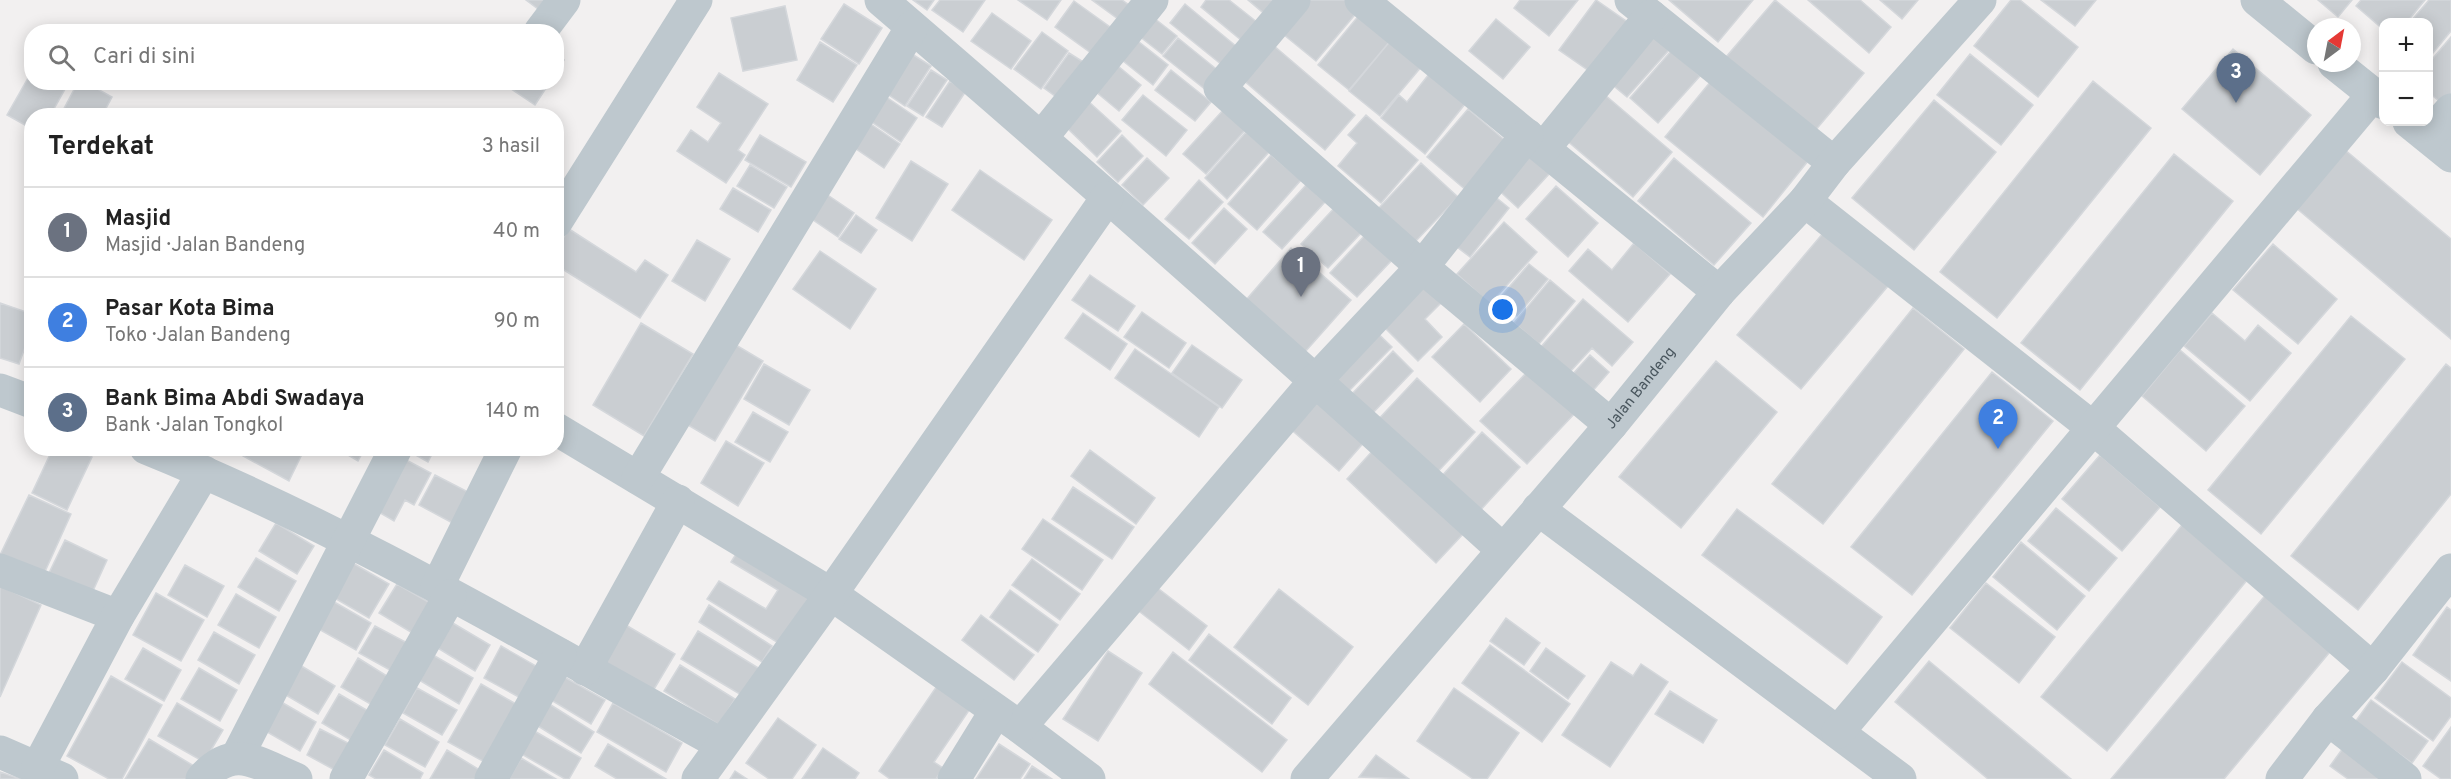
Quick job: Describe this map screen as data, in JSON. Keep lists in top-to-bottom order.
{
  "streets": {
    "street": ["Jalan Bandeng"]
  },
  "north": "top right",
  "page": {
    "map_buttons": ["+", "−"],
    "search": "Cari di sini",
    "pins": ["3", "1", "2"],
    "heading": ["Terdekat", "3 hasil"],
    "list": [
      {
        "mark": "1",
        "name": "Masjid",
        "note": "Masjid · Jalan Bandeng",
        "value": "40 m"
      },
      {
        "mark": "2",
        "name": "Pasar Kota Bima",
        "note": "Toko · Jalan Bandeng",
        "value": "90 m"
      },
      {
        "mark": "3",
        "name": "Bank Bima Abdi Swadaya",
        "note": "Bank · Jalan Tongkol",
        "value": "140 m"
      }
    ]
  }
}
